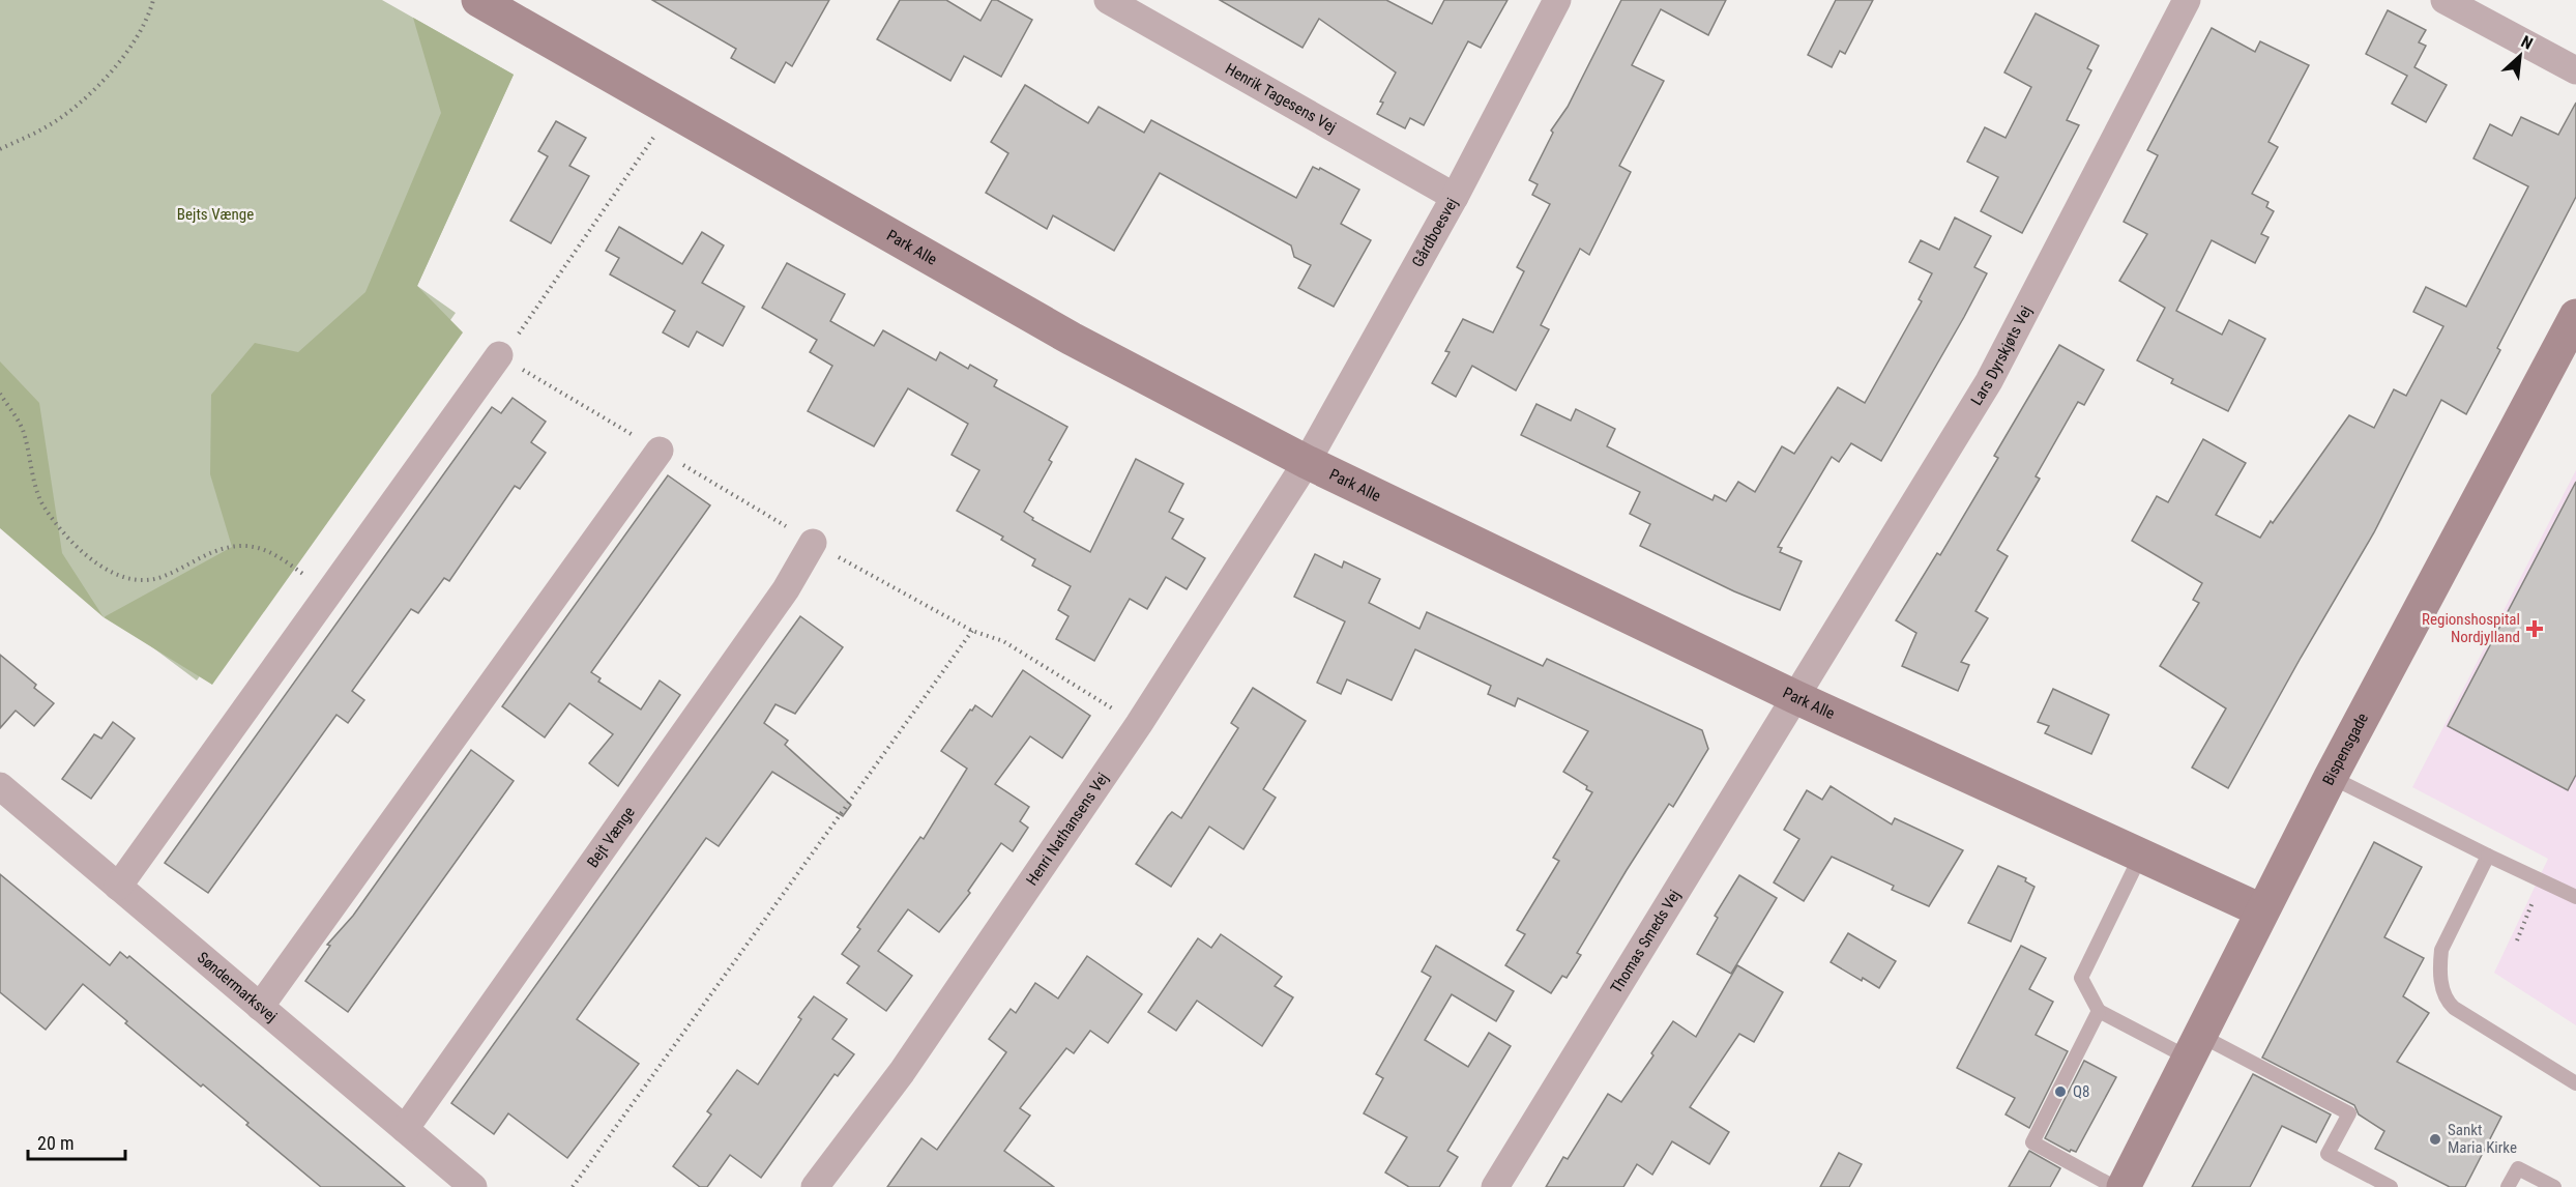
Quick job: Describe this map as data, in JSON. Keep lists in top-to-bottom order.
{
  "streets": {
    "street": [
      "Henrik Tagesens Vej",
      "Gårdboesvej",
      "Park Alle",
      "Lars Dyrskjøts Vej",
      "Bispensgade",
      "Henri Nathansens Vej",
      "Bejt Vænge",
      "Thomas Smeds Vej",
      "Søndermarksvej"
    ]
  },
  "crossings": [
    ["Henrik Tagesens Vej", "Gårdboesvej"],
    ["Gårdboesvej", "Park Alle"],
    ["Gårdboesvej", "Henri Nathansens Vej"],
    ["Park Alle", "Lars Dyrskjøts Vej"],
    ["Park Alle", "Bispensgade"],
    ["Park Alle", "Henri Nathansens Vej"],
    ["Park Alle", "Thomas Smeds Vej"],
    ["Lars Dyrskjøts Vej", "Thomas Smeds Vej"],
    ["Bejt Vænge", "Søndermarksvej"]
  ],
  "parks": ["Bejts Vænge"],
  "places": {
    "health": ["Regionshospital Nordjylland"],
    "other": ["Q8", "Sankt Maria Kirke"]
  },
  "scale_bar": "20 m",
  "north": "top right"
}
